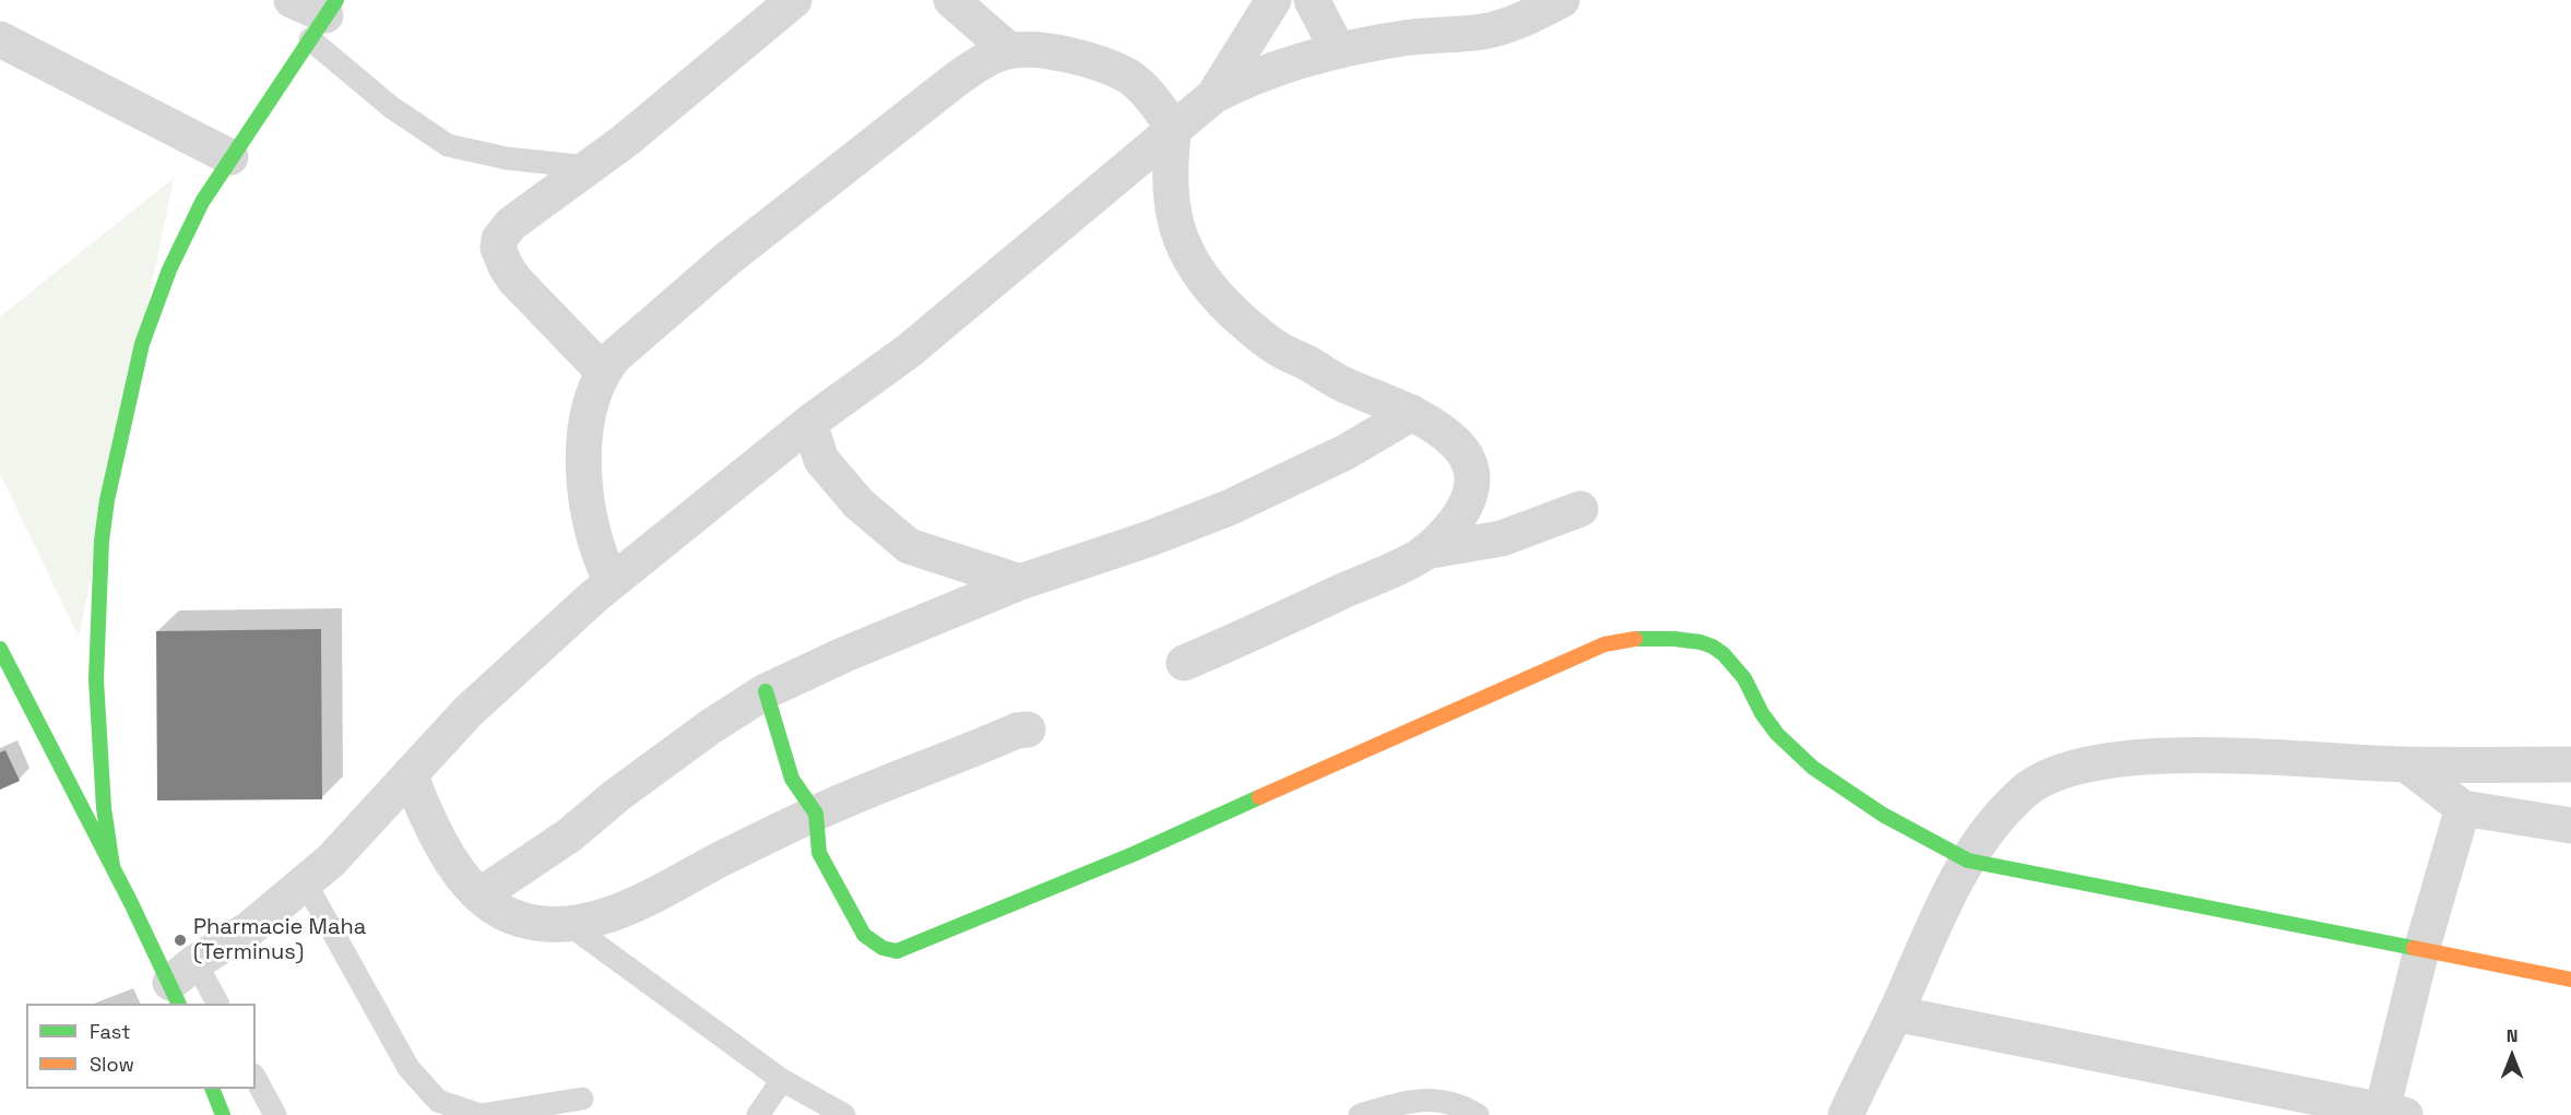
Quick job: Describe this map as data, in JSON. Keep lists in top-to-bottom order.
{
  "places": ["Pharmacie Maha (Terminus)"],
  "legend": ["Fast", "Slow"],
  "north": "top"
}
